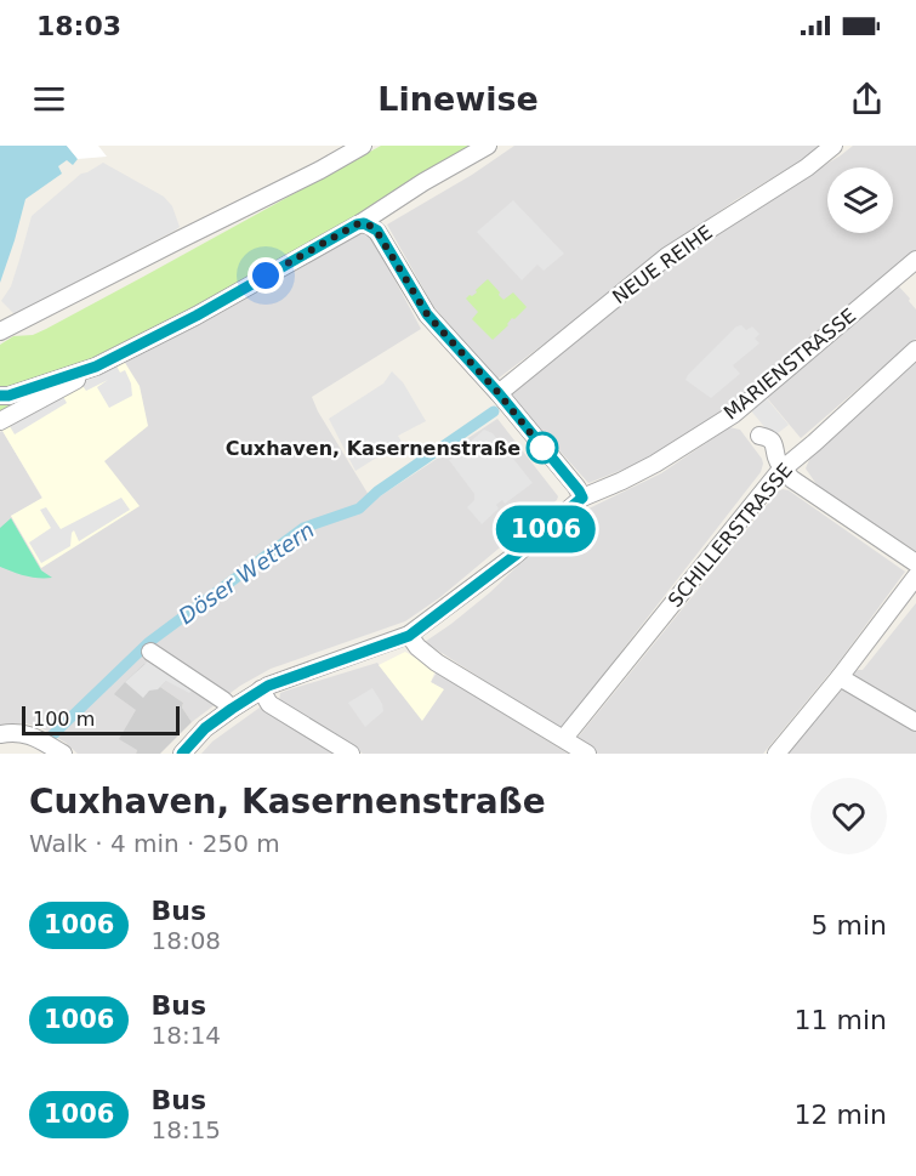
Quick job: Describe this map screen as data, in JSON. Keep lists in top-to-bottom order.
{
  "streets": {
    "street": ["NEUE REIHE", "MARIENSTRASSE", "SCHILLERSTRASSE"]
  },
  "water": ["Döser Wettern"],
  "places": ["Cuxhaven, Kasernenstraße"],
  "lines": ["bus line 1006"],
  "scale_bar": "100 m",
  "page": {
    "status": "18:03",
    "header": "Linewise",
    "on_map": "1006",
    "scale": "100 m",
    "heading": ["Cuxhaven, Kasernenstraße", "Walk · 4 min · 250 m"],
    "list": [
      {
        "mark": "1006",
        "name": "Bus",
        "note": "18:08",
        "value": "5 min"
      },
      {
        "mark": "1006",
        "name": "Bus",
        "note": "18:14",
        "value": "11 min"
      },
      {
        "mark": "1006",
        "name": "Bus",
        "note": "18:15",
        "value": "12 min"
      }
    ]
  }
}
